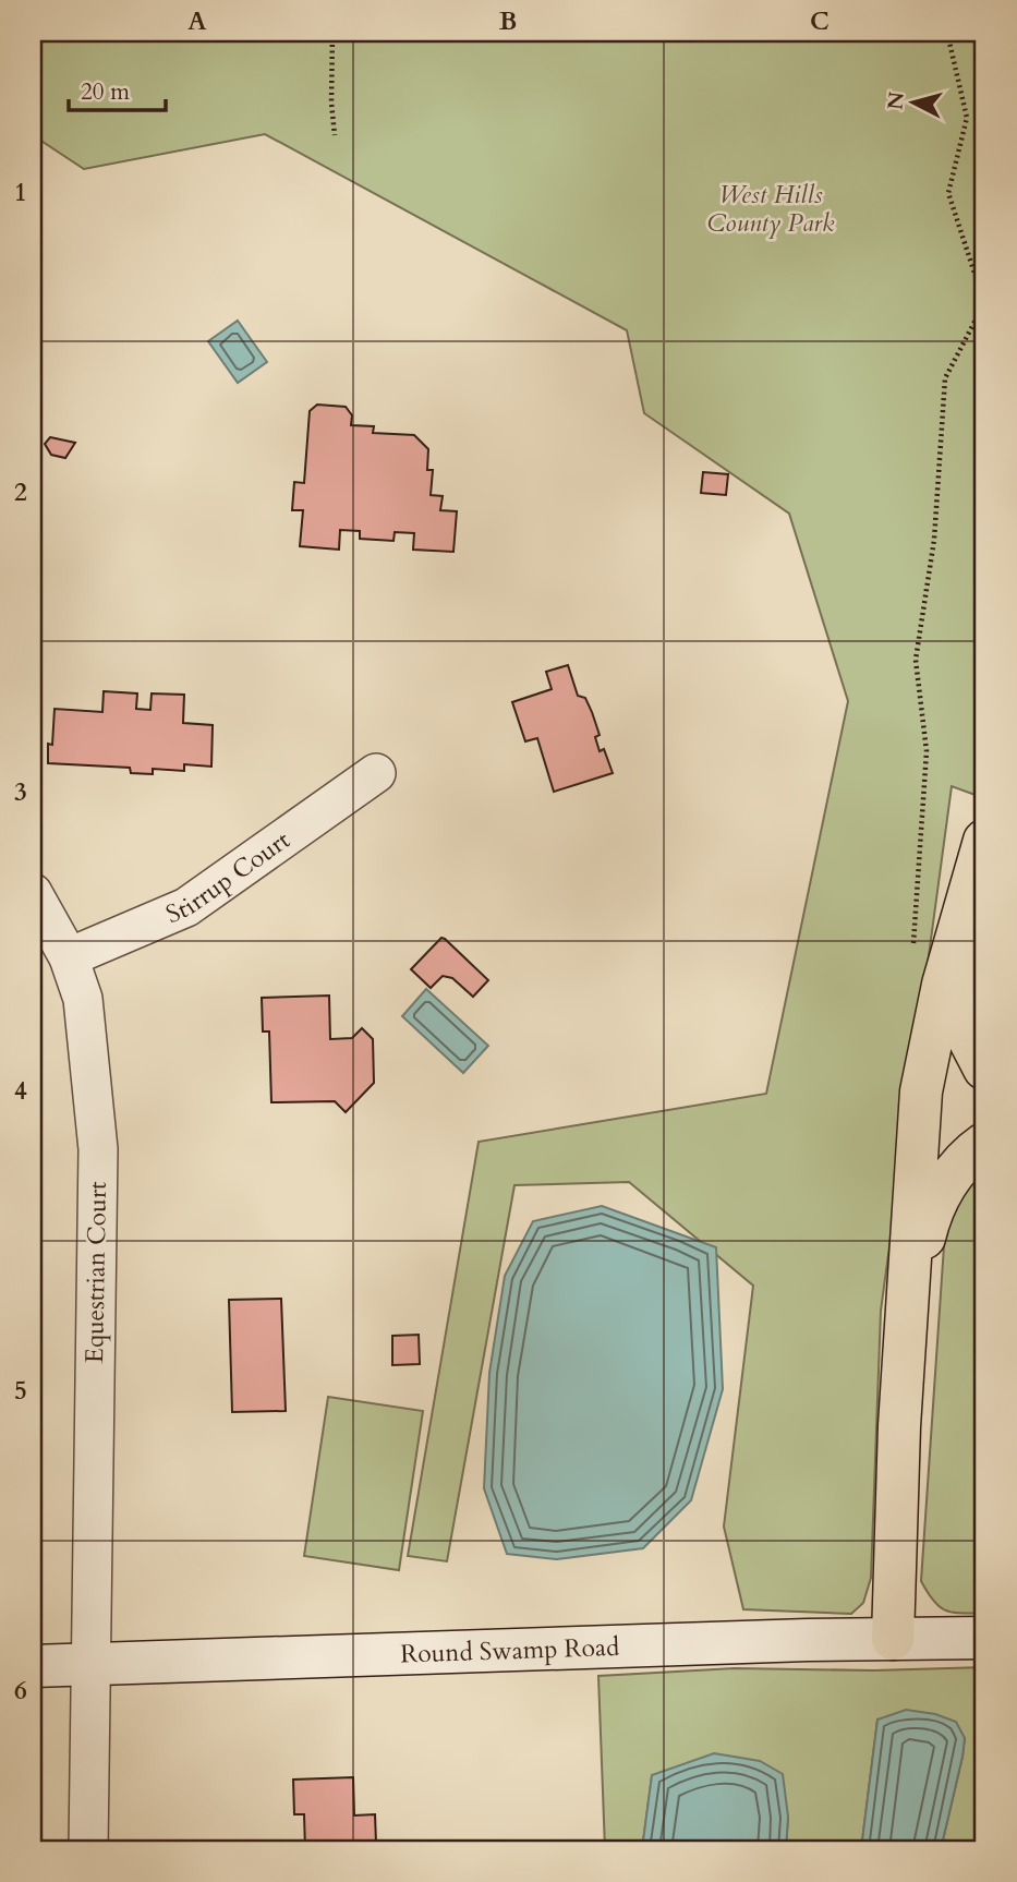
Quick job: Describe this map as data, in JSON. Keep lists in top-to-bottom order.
{
  "streets": {
    "street": ["Stirrup Court", "Equestrian Court", "Round Swamp Road"]
  },
  "crossings": [
    ["Stirrup Court", "Equestrian Court"],
    ["Equestrian Court", "Round Swamp Road"]
  ],
  "parks": ["West Hills County Park"],
  "scale_bar": "20 m",
  "north": "left",
  "grid": {
    "columns": ["A", "B", "C"],
    "rows": [
      "1",
      "2",
      "3",
      "4",
      "5",
      "6"
    ]
  }
}
